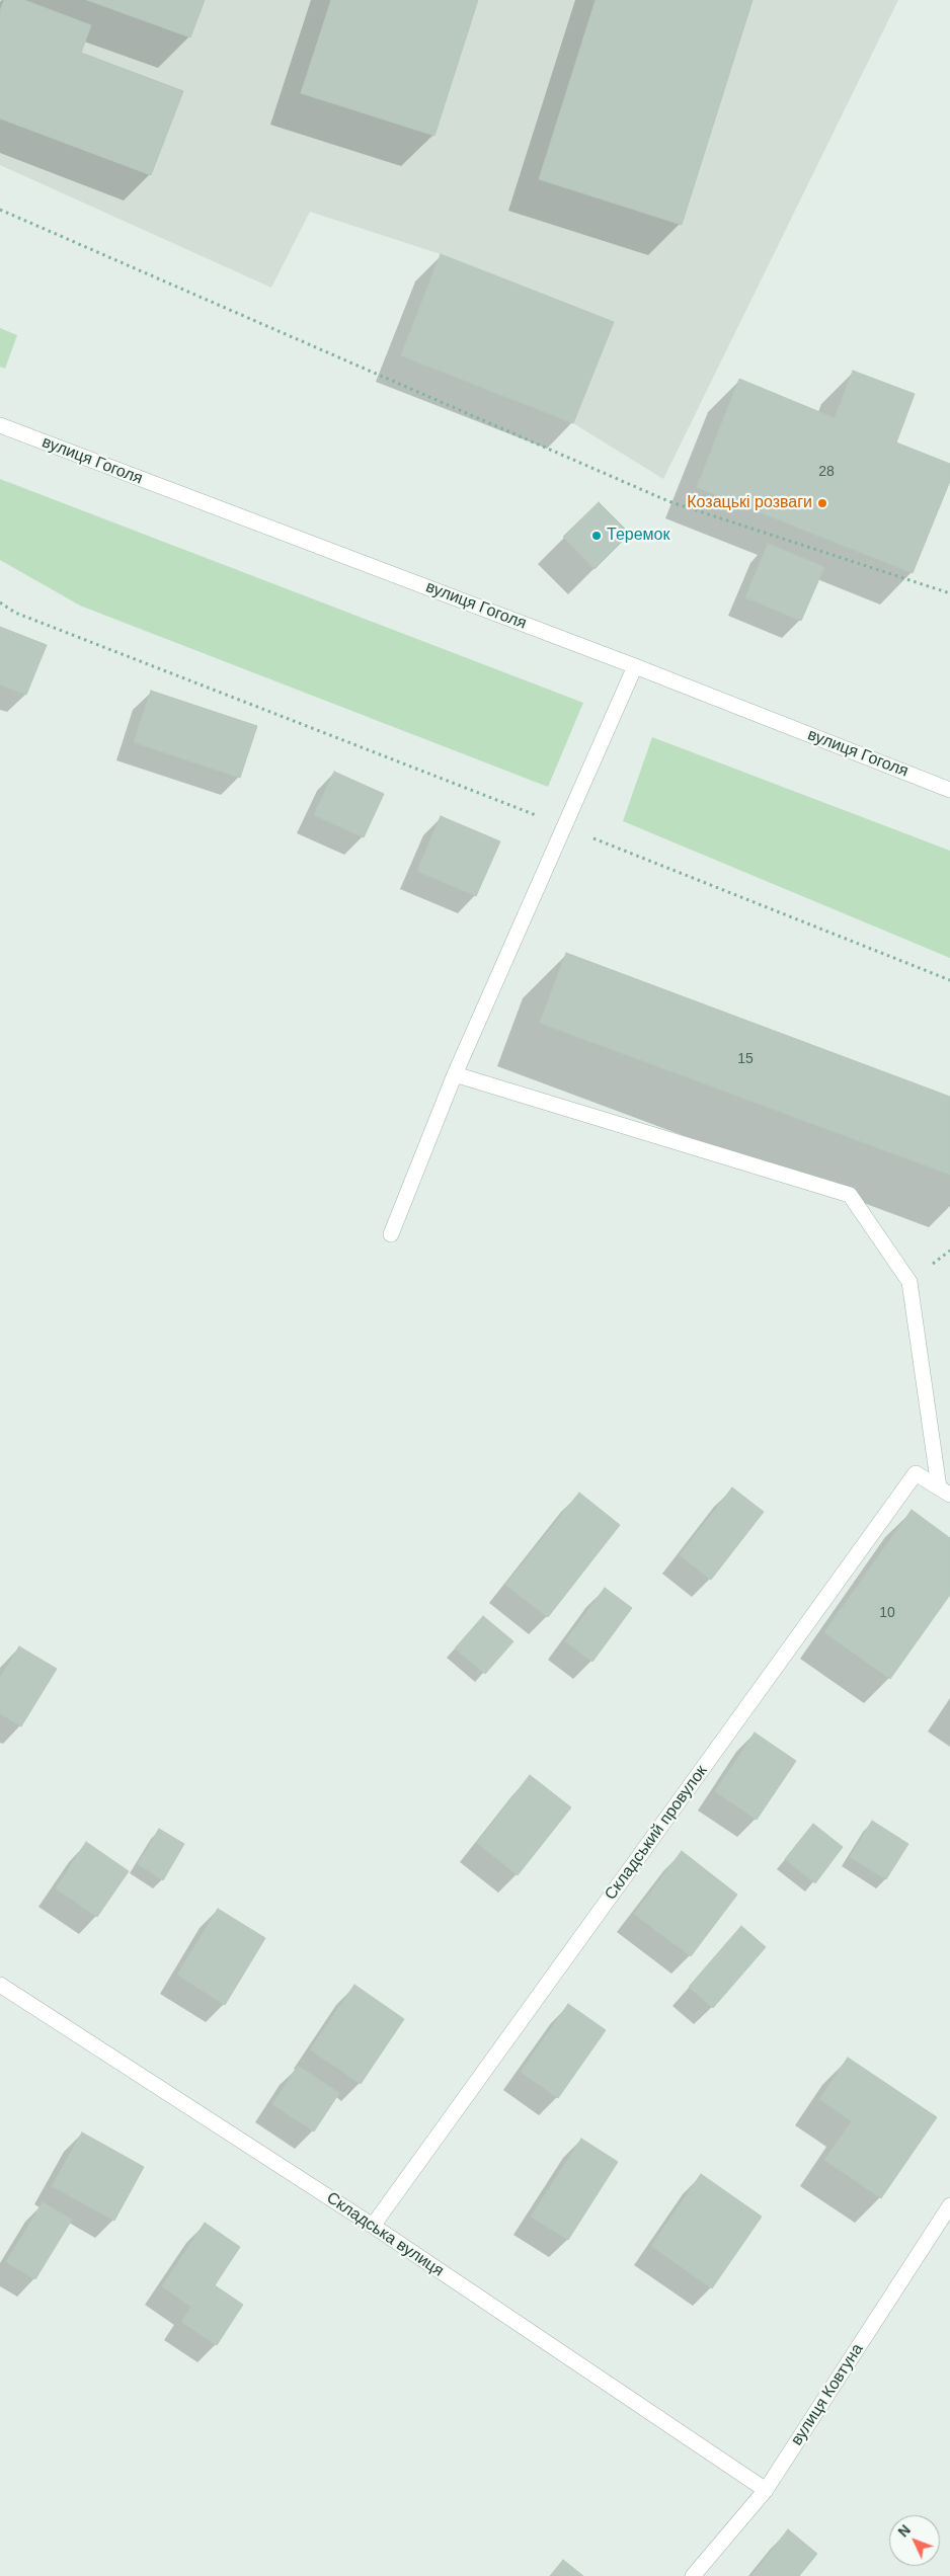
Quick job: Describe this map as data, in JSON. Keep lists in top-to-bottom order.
{
  "streets": {
    "street": [
      "вулиця Гоголя",
      "Складський провулок",
      "Складська вулиця",
      "вулиця Ковтуна"
    ]
  },
  "crossings": [
    ["Складський провулок", "Складська вулиця"],
    ["Складська вулиця", "вулиця Ковтуна"]
  ],
  "places": ["Козацькі розваги", "Теремок"],
  "house_numbers": ["28", "15", "10"],
  "north": "top left"
}
